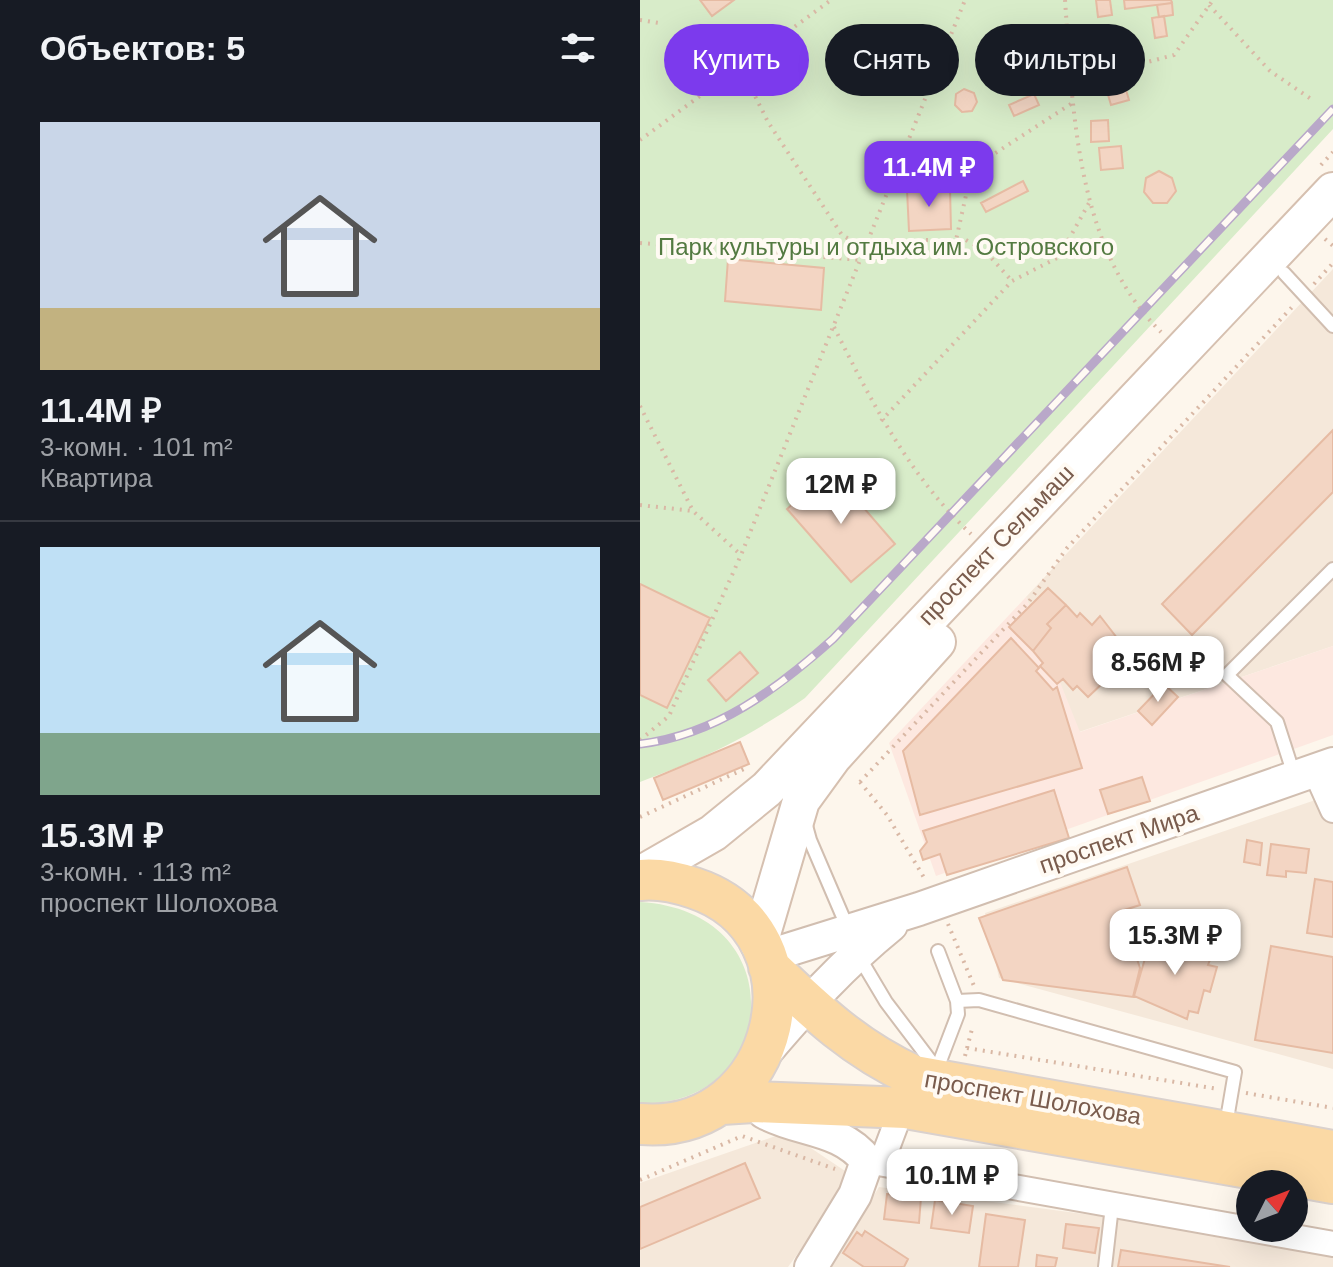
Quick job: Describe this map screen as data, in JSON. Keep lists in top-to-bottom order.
{
  "streets": {
    "main road": ["проспект Сельмаш", "проспект Шолохова"],
    "street": ["проспект Мира"]
  },
  "crossings": [
    ["проспект Сельмаш", "проспект Мира"],
    ["проспект Сельмаш", "проспект Шолохова"],
    ["проспект Мира", "проспект Шолохова"]
  ],
  "parks": ["Парк культуры и отдыха им. Островского"],
  "north": "top right",
  "page": {
    "heading": "Объектов: 5",
    "chip": ["Купить", "Снять", "Фильтры"],
    "list": [
      {
        "name": "11.4M ₽",
        "note": "3-комн. · 101 m² · Квартира"
      },
      {
        "name": "15.3M ₽",
        "note": "3-комн. · 113 m² · проспект Шолохова"
      }
    ],
    "price": [
      "11.4M ₽",
      "12M ₽",
      "8.56M ₽",
      "15.3M ₽",
      "10.1M ₽"
    ]
  }
}
